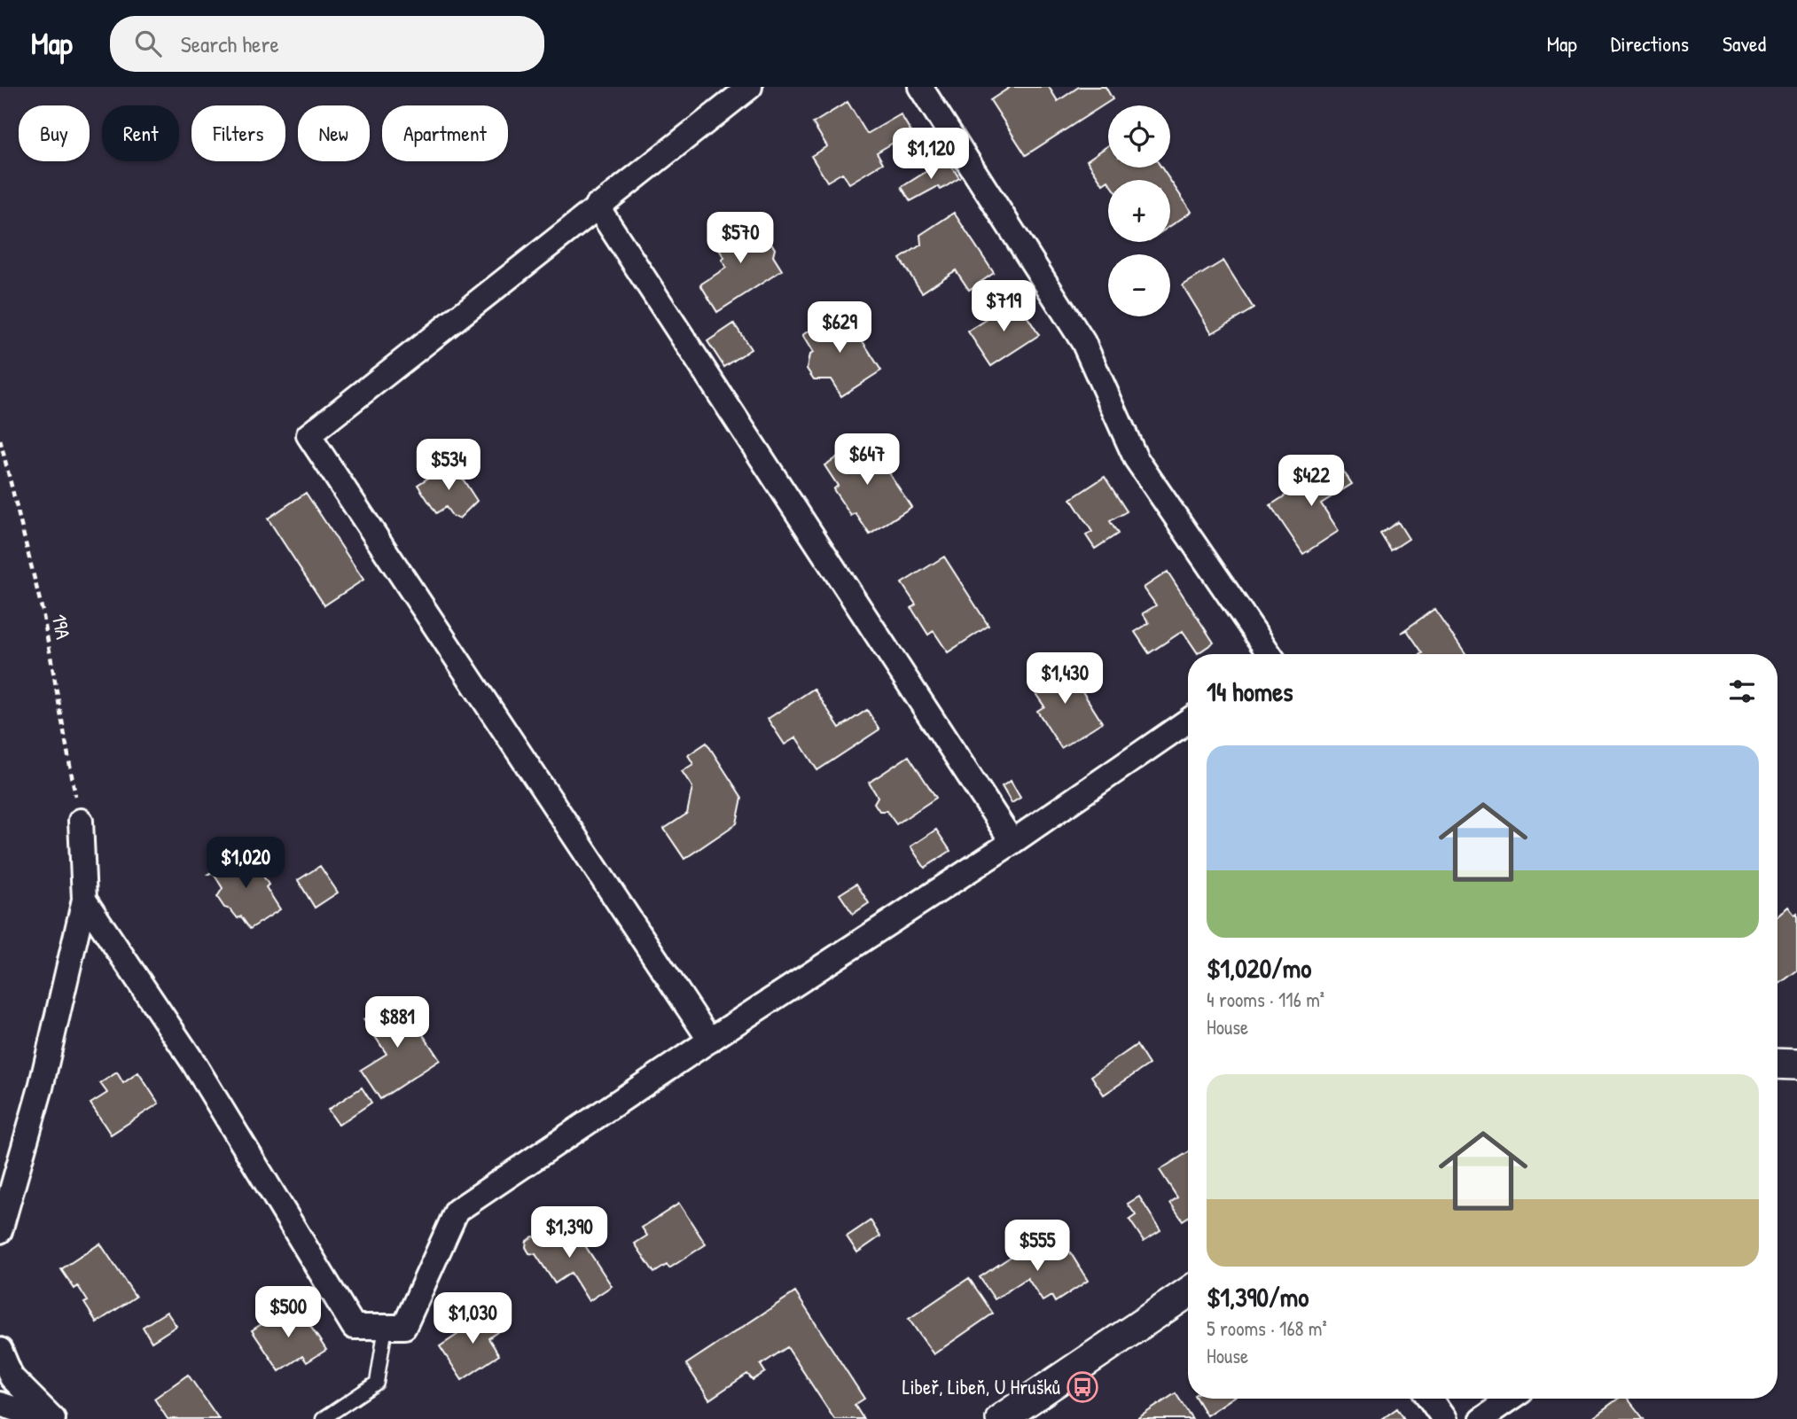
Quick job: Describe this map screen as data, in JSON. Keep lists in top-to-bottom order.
{
  "streets": {
    "path": ["19A"]
  },
  "places": {
    "bus stop": ["Libeř, Libeň, U Hrušků"]
  },
  "page": {
    "header": "Map",
    "search": "Search here",
    "nav": ["Map", "Directions", "Saved"],
    "map_buttons": ["+", "−"],
    "chip": [
      "Buy",
      "Rent",
      "Filters",
      "New",
      "Apartment"
    ],
    "price": [
      "$1,120",
      "$570",
      "$719",
      "$629",
      "$647",
      "$534",
      "$422",
      "$1,430",
      "$1,020",
      "$881",
      "$1,390",
      "$555",
      "$500",
      "$1,030"
    ],
    "heading": "14 homes",
    "list": [
      {
        "name": "$1,020/mo",
        "note": "4 rooms · 116 m² · House"
      },
      {
        "name": "$1,390/mo",
        "note": "5 rooms · 168 m² · House"
      }
    ]
  }
}
